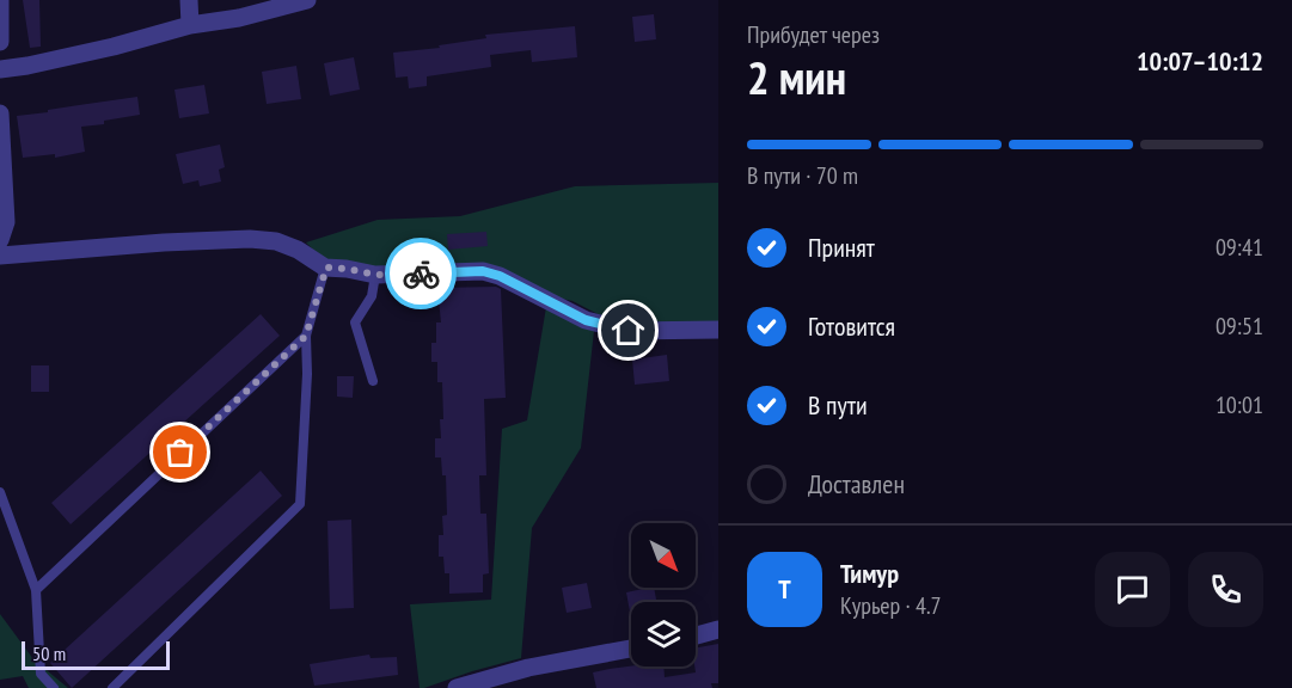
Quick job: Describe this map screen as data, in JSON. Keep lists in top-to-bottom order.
{
  "scale_bar": "50 m",
  "north": "bottom right",
  "page": {
    "heading": ["2 мин", "Прибудет через", "10:07–10:12"],
    "panel": ["Тимур", "Курьер · 4.7"],
    "bar": "В пути · 70 m",
    "list": [
      ["Принят", "09:41"],
      ["Готовится", "09:51"],
      ["В пути", "10:01"],
      "Доставлен"
    ],
    "round": "Т",
    "scale": "50 m"
  }
}
